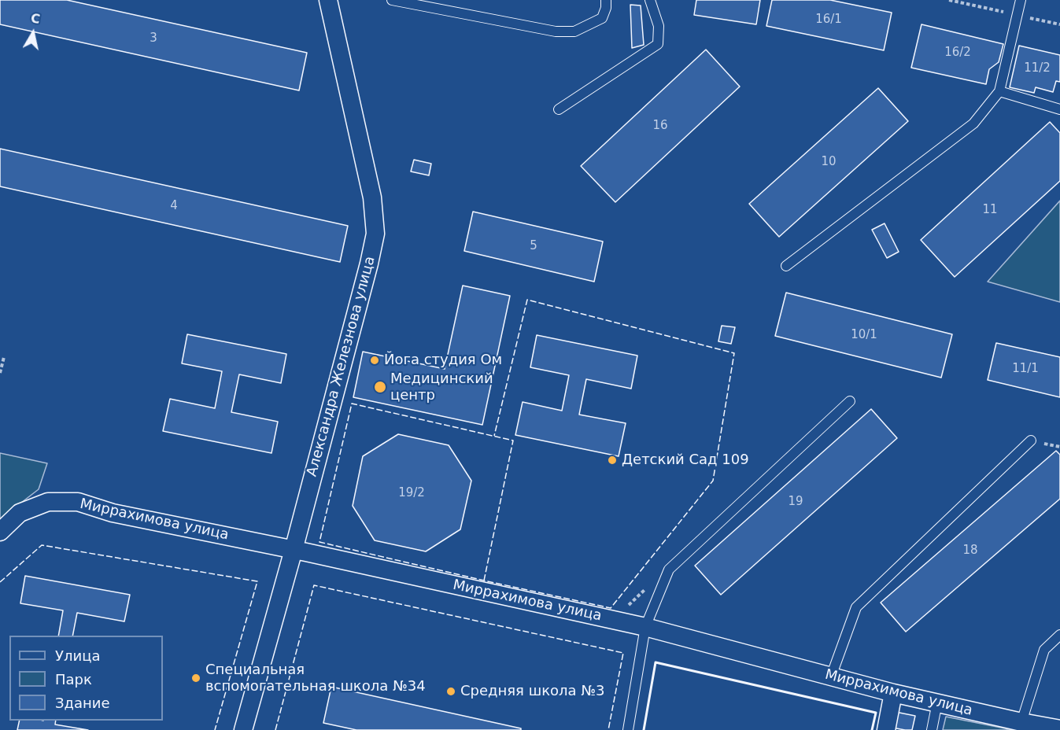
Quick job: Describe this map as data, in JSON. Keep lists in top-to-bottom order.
{
  "streets": {
    "street": ["Александра Железнова улица", "Миррахимова улица"]
  },
  "crossings": [
    ["Александра Железнова улица", "Миррахимова улица"]
  ],
  "places": [
    "Йога студия Ом",
    "Медицинский центр",
    "Детский Сад 109",
    "Специальная вспомогательная школа №34",
    "Средняя школа №3"
  ],
  "house_numbers": [
    "16/1",
    "3",
    "16/2",
    "11/2",
    "16",
    "10",
    "4",
    "11",
    "5",
    "10/1",
    "11/1",
    "19/2",
    "19",
    "18"
  ],
  "legend": ["Улица", "Парк", "Здание"],
  "north": "top"
}
